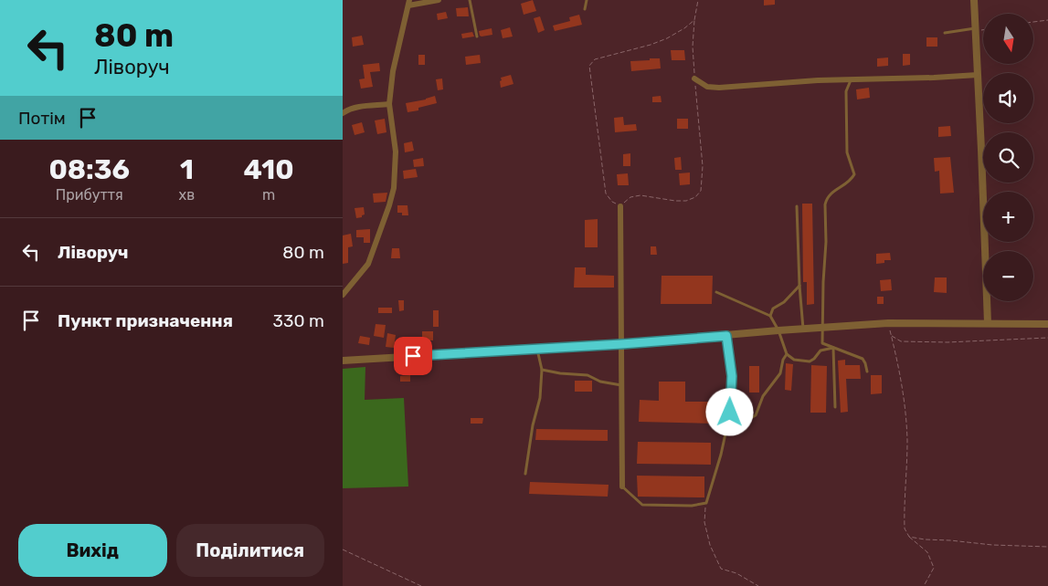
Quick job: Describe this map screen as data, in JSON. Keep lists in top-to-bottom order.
{
  "north": "bottom",
  "page": {
    "turn": ["80 m", "Ліворуч"],
    "map_buttons": ["+", "−"],
    "then": "Потім",
    "eta": [
      "08:36",
      "Прибуття",
      "1",
      "хв",
      "410",
      "m"
    ],
    "list": [
      {
        "name": "Ліворуч",
        "value": "80 m"
      },
      {
        "name": "Пункт призначення",
        "value": "330 m"
      }
    ],
    "buttons": ["Вихід", "Поділитися"]
  }
}
